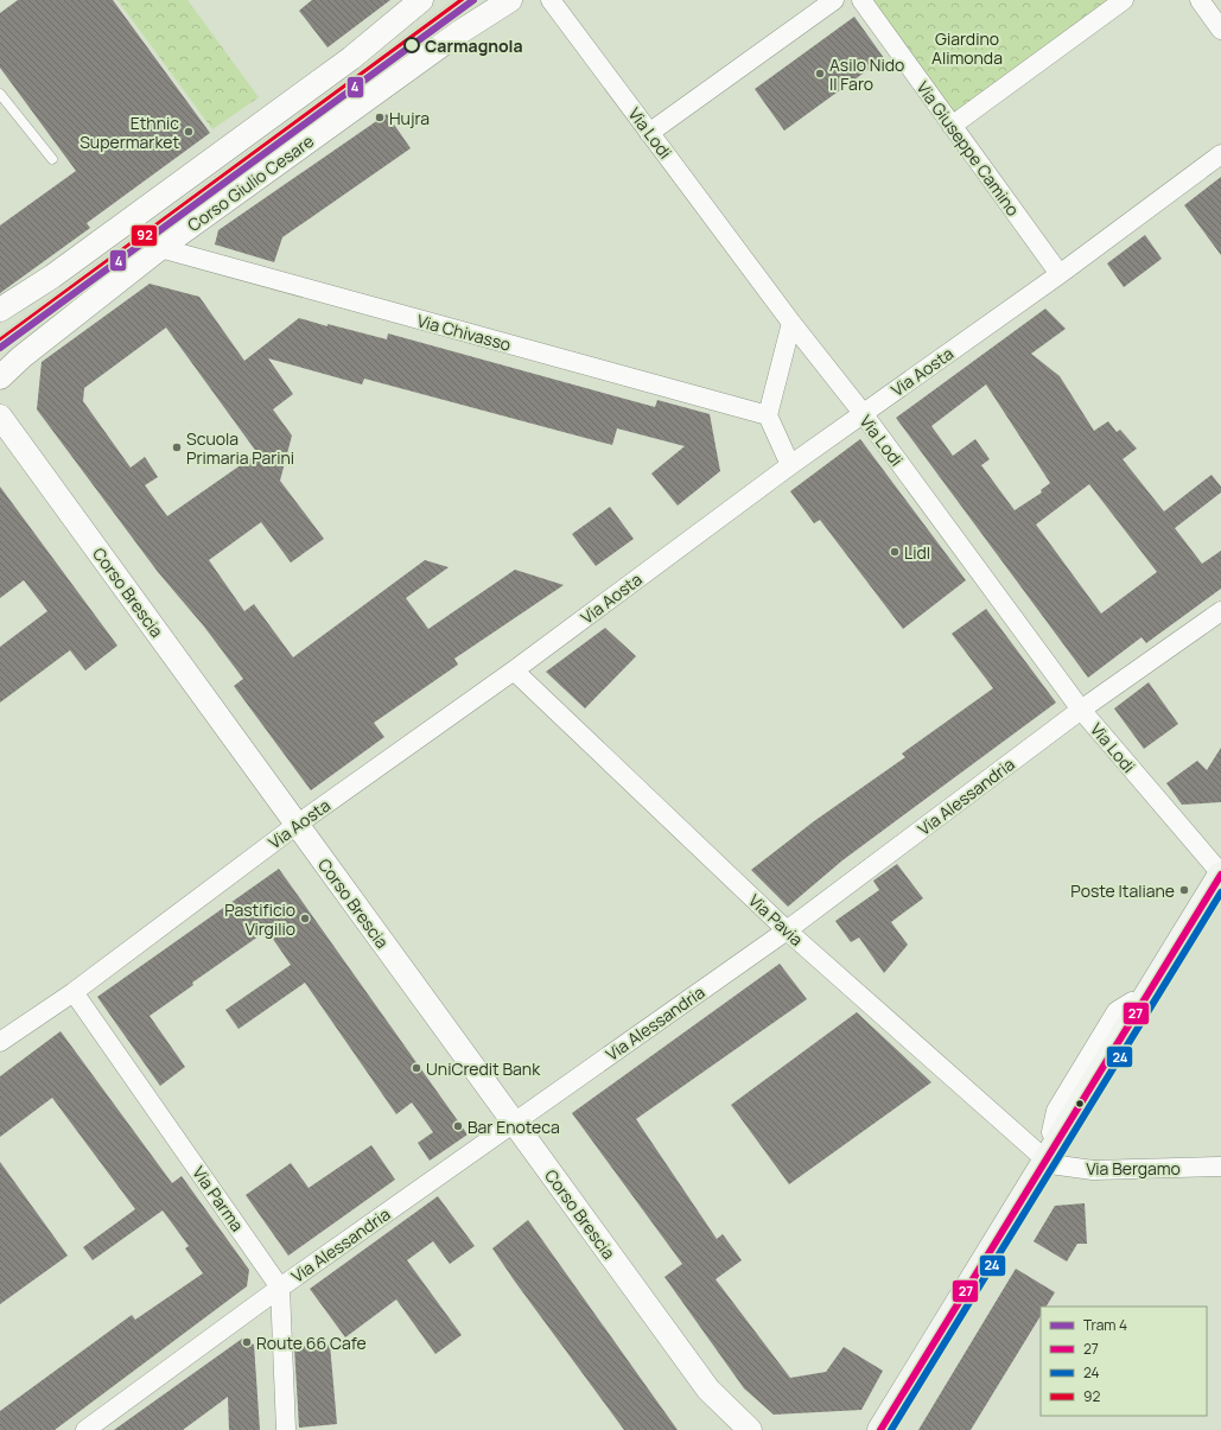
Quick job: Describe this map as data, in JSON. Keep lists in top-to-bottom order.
{
  "streets": {
    "street": [
      "Via Lodi",
      "Via Giuseppe Camino",
      "Corso Giulio Cesare",
      "Via Chivasso",
      "Via Aosta",
      "Corso Brescia",
      "Via Alessandria",
      "Via Pavia",
      "Via Bergamo",
      "Via Parma"
    ]
  },
  "crossings": [
    ["Via Lodi", "Via Aosta"],
    ["Via Lodi", "Via Alessandria"],
    ["Via Giuseppe Camino", "Via Aosta"],
    ["Corso Giulio Cesare", "Via Chivasso"],
    ["Via Aosta", "Corso Brescia"],
    ["Via Aosta", "Via Pavia"],
    ["Via Aosta", "Via Parma"],
    ["Corso Brescia", "Via Alessandria"],
    ["Via Alessandria", "Via Pavia"],
    ["Via Alessandria", "Via Parma"],
    ["Via Pavia", "Via Bergamo"]
  ],
  "parks": ["Giardino Alimonda"],
  "places": [
    "Carmagnola",
    "Asilo Nido Il Faro",
    "Hujra",
    "Ethnic Supermarket",
    "Scuola Primaria Parini",
    "Lidl",
    "Poste Italiane",
    "Pastificio Virgilio",
    "UniCredit Bank",
    "Bar Enoteca",
    "Route 66 Cafe"
  ],
  "lines": [
    "tram line 4",
    "transit line 92",
    "transit line 27",
    "transit line 24"
  ],
  "legend": [
    "Tram 4",
    "27",
    "24",
    "92"
  ]
}
